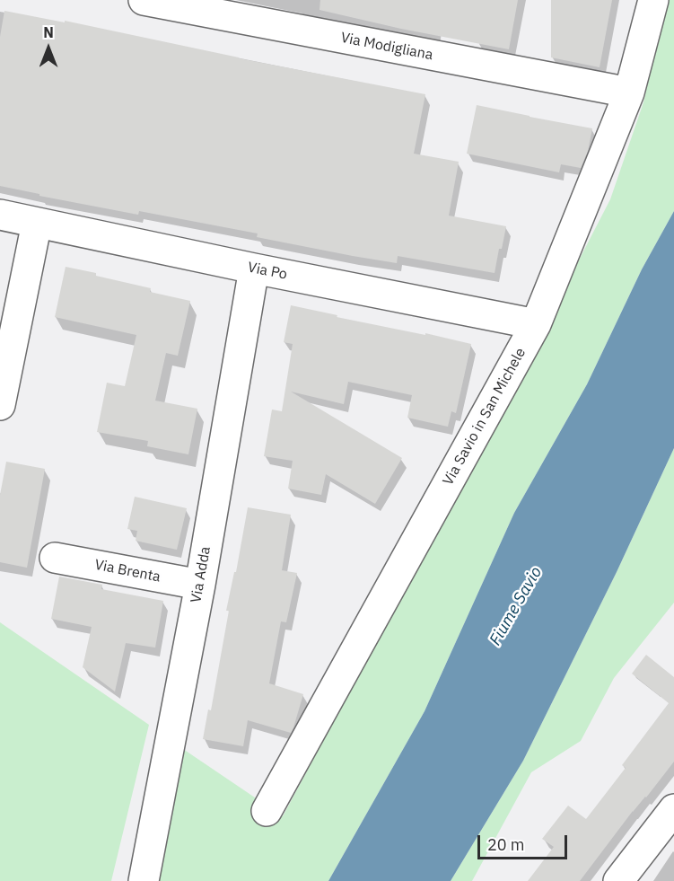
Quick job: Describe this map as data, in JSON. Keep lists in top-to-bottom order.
{
  "streets": {
    "street": [
      "Via Modigliana",
      "Via Po",
      "Via Savio in San Michele",
      "Via Brenta",
      "Via Adda"
    ]
  },
  "crossings": [
    ["Via Modigliana", "Via Savio in San Michele"],
    ["Via Po", "Via Savio in San Michele"],
    ["Via Po", "Via Adda"],
    ["Via Brenta", "Via Adda"]
  ],
  "water": ["Fiume Savio"],
  "scale_bar": "20 m",
  "north": "top"
}
